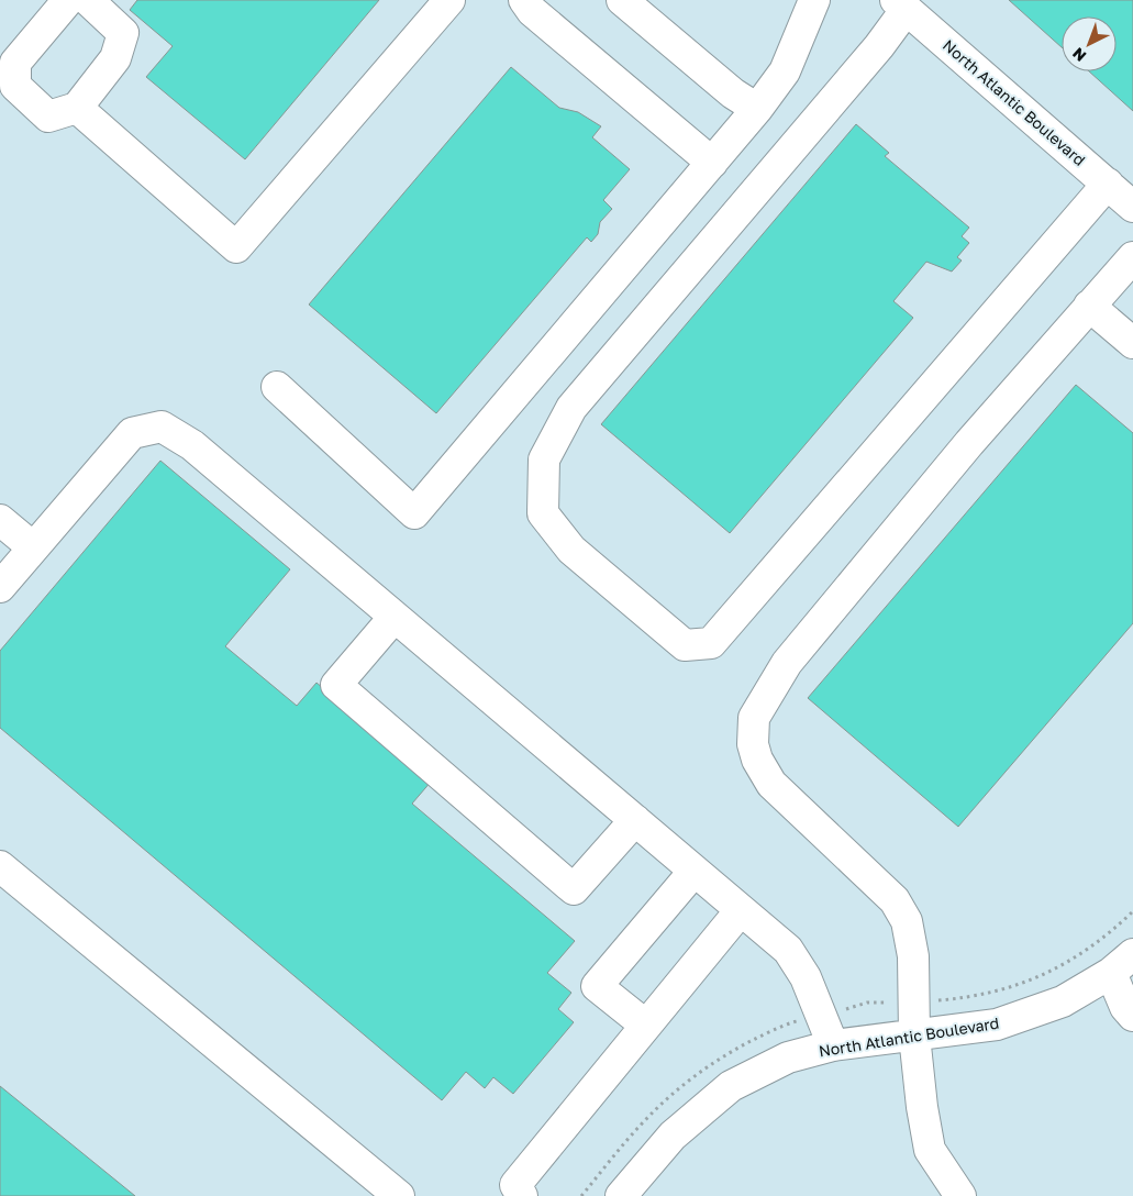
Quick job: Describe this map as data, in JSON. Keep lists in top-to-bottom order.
{
  "streets": {
    "street": ["North Atlantic Boulevard"]
  },
  "north": "bottom left"
}
